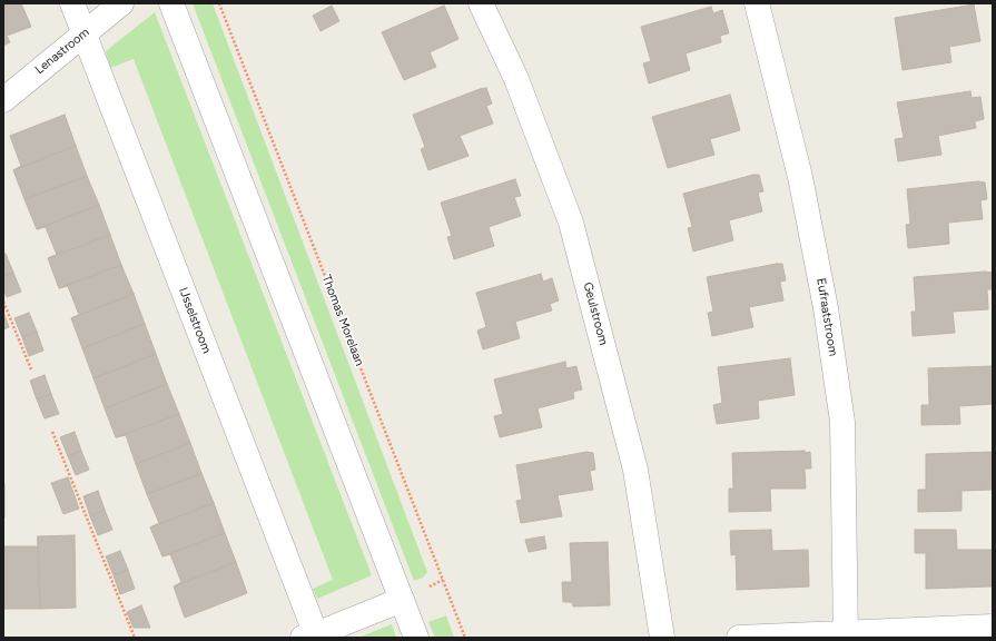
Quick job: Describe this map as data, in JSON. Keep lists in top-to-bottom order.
{
  "streets": {
    "street": [
      "Lenastroom",
      "Geulstroom",
      "Eufraatstroom",
      "IJsselstroom"
    ],
    "path": ["Thomas Morelaan"]
  },
  "crossings": [
    ["Lenastroom", "IJsselstroom"]
  ]
}
